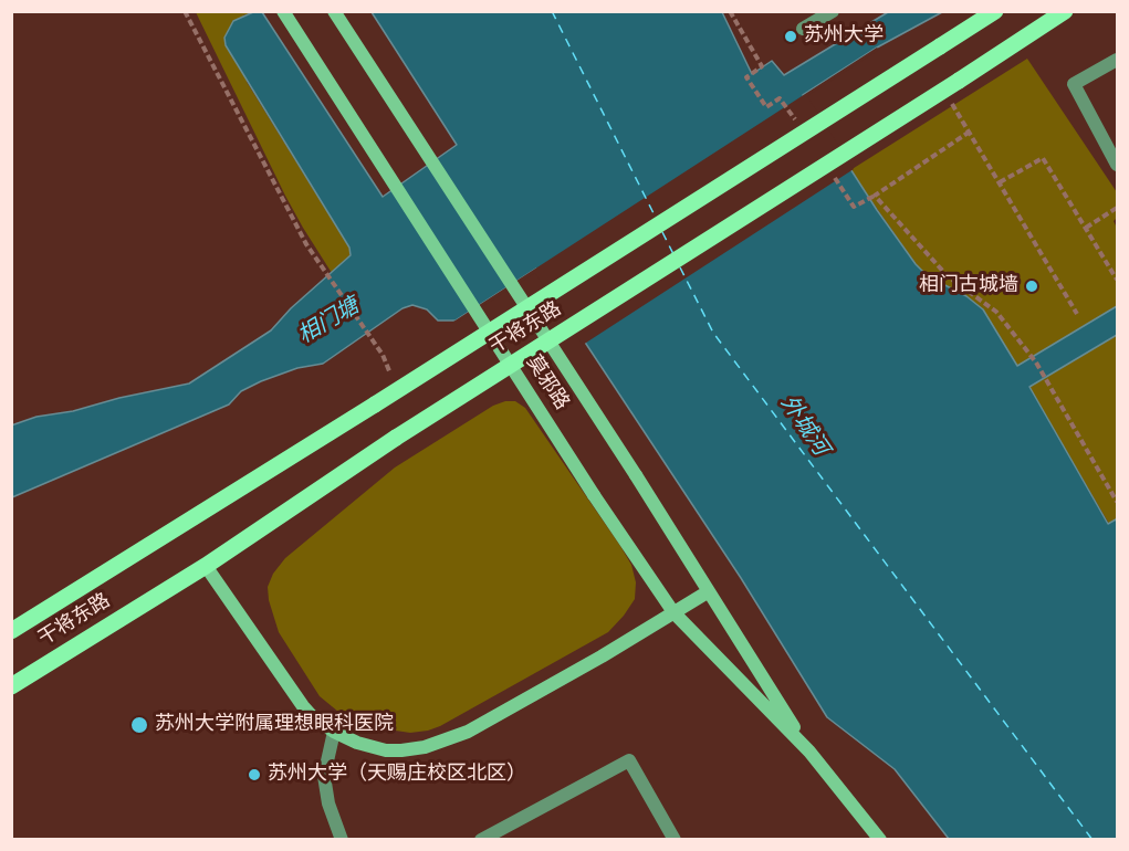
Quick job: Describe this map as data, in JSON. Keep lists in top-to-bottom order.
{
  "streets": {
    "main road": ["干将东路", "莫邪路"]
  },
  "water": ["相门塘", "外城河"],
  "places": [
    "苏州大学",
    "相门古城墙",
    "苏州大学附属理想眼科医院",
    "苏州大学（天赐庄校区北区）"
  ]
}
